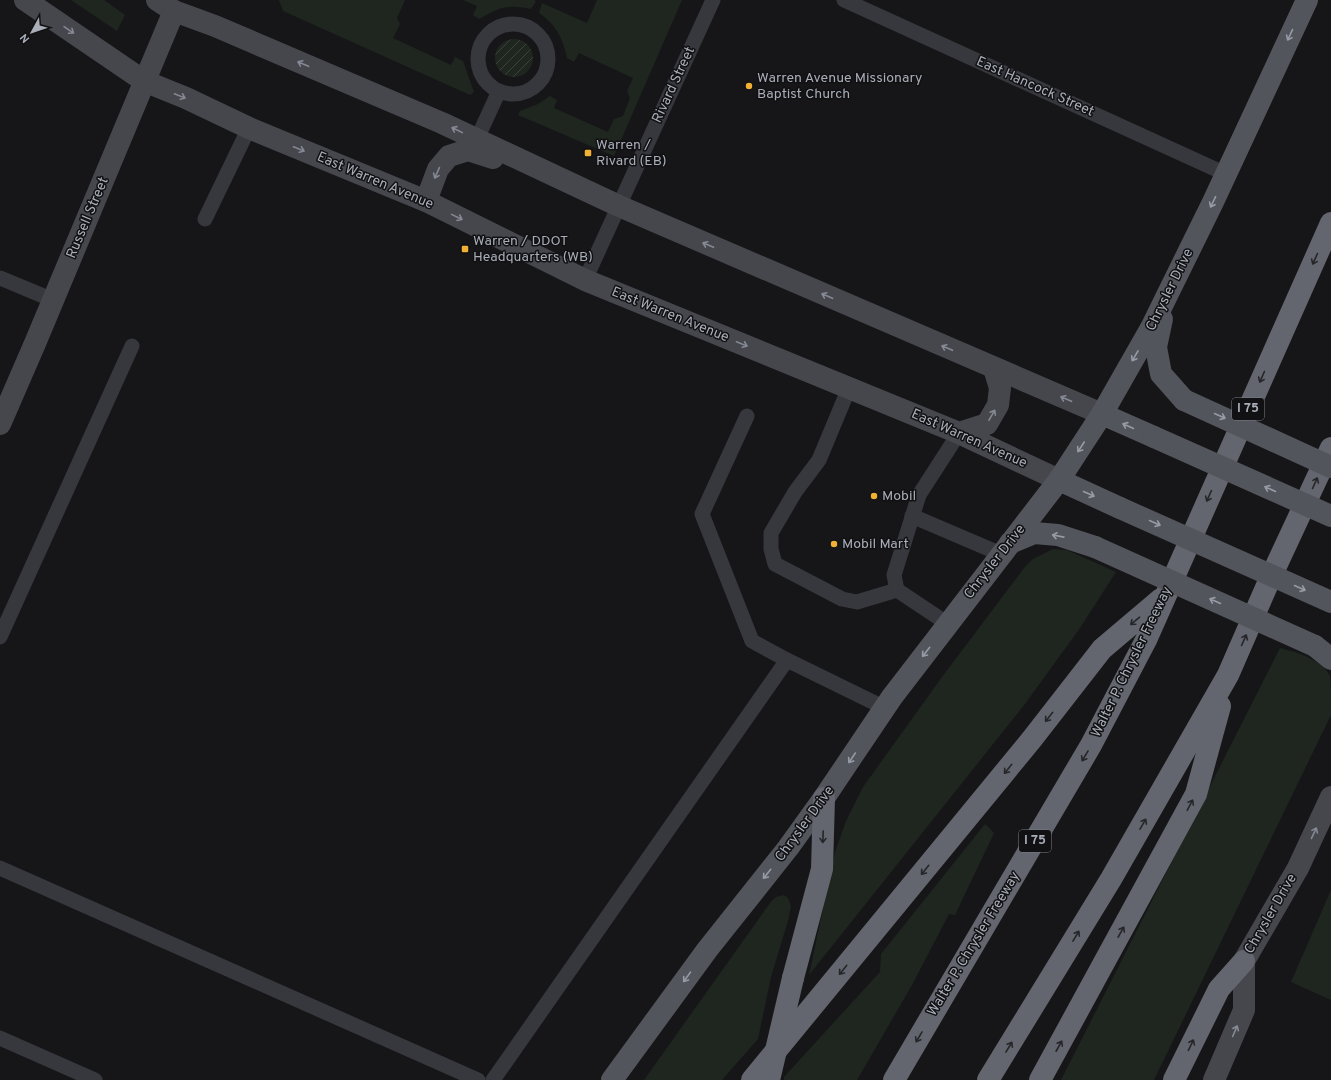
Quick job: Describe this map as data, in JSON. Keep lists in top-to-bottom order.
{
  "streets": {
    "highway": ["I 75", "Walter P. Chrysler Freeway"],
    "main road": ["East Warren Avenue", "Russell Street", "Chrysler Drive"],
    "lane": ["Rivard Street", "East Hancock Street"]
  },
  "crossings": [
    ["Rivard Street", "East Warren Avenue"],
    ["East Hancock Street", "Chrysler Drive"],
    ["East Warren Avenue", "Russell Street"],
    ["East Warren Avenue", "Chrysler Drive"]
  ],
  "places": {
    "other": ["Warren Avenue Missionary Baptist Church", "Mobil", "Mobil Mart"],
    "transit": ["Warren / Rivard (EB)", "Warren / DDOT Headquarters (WB)"]
  },
  "north": "bottom left"
}
